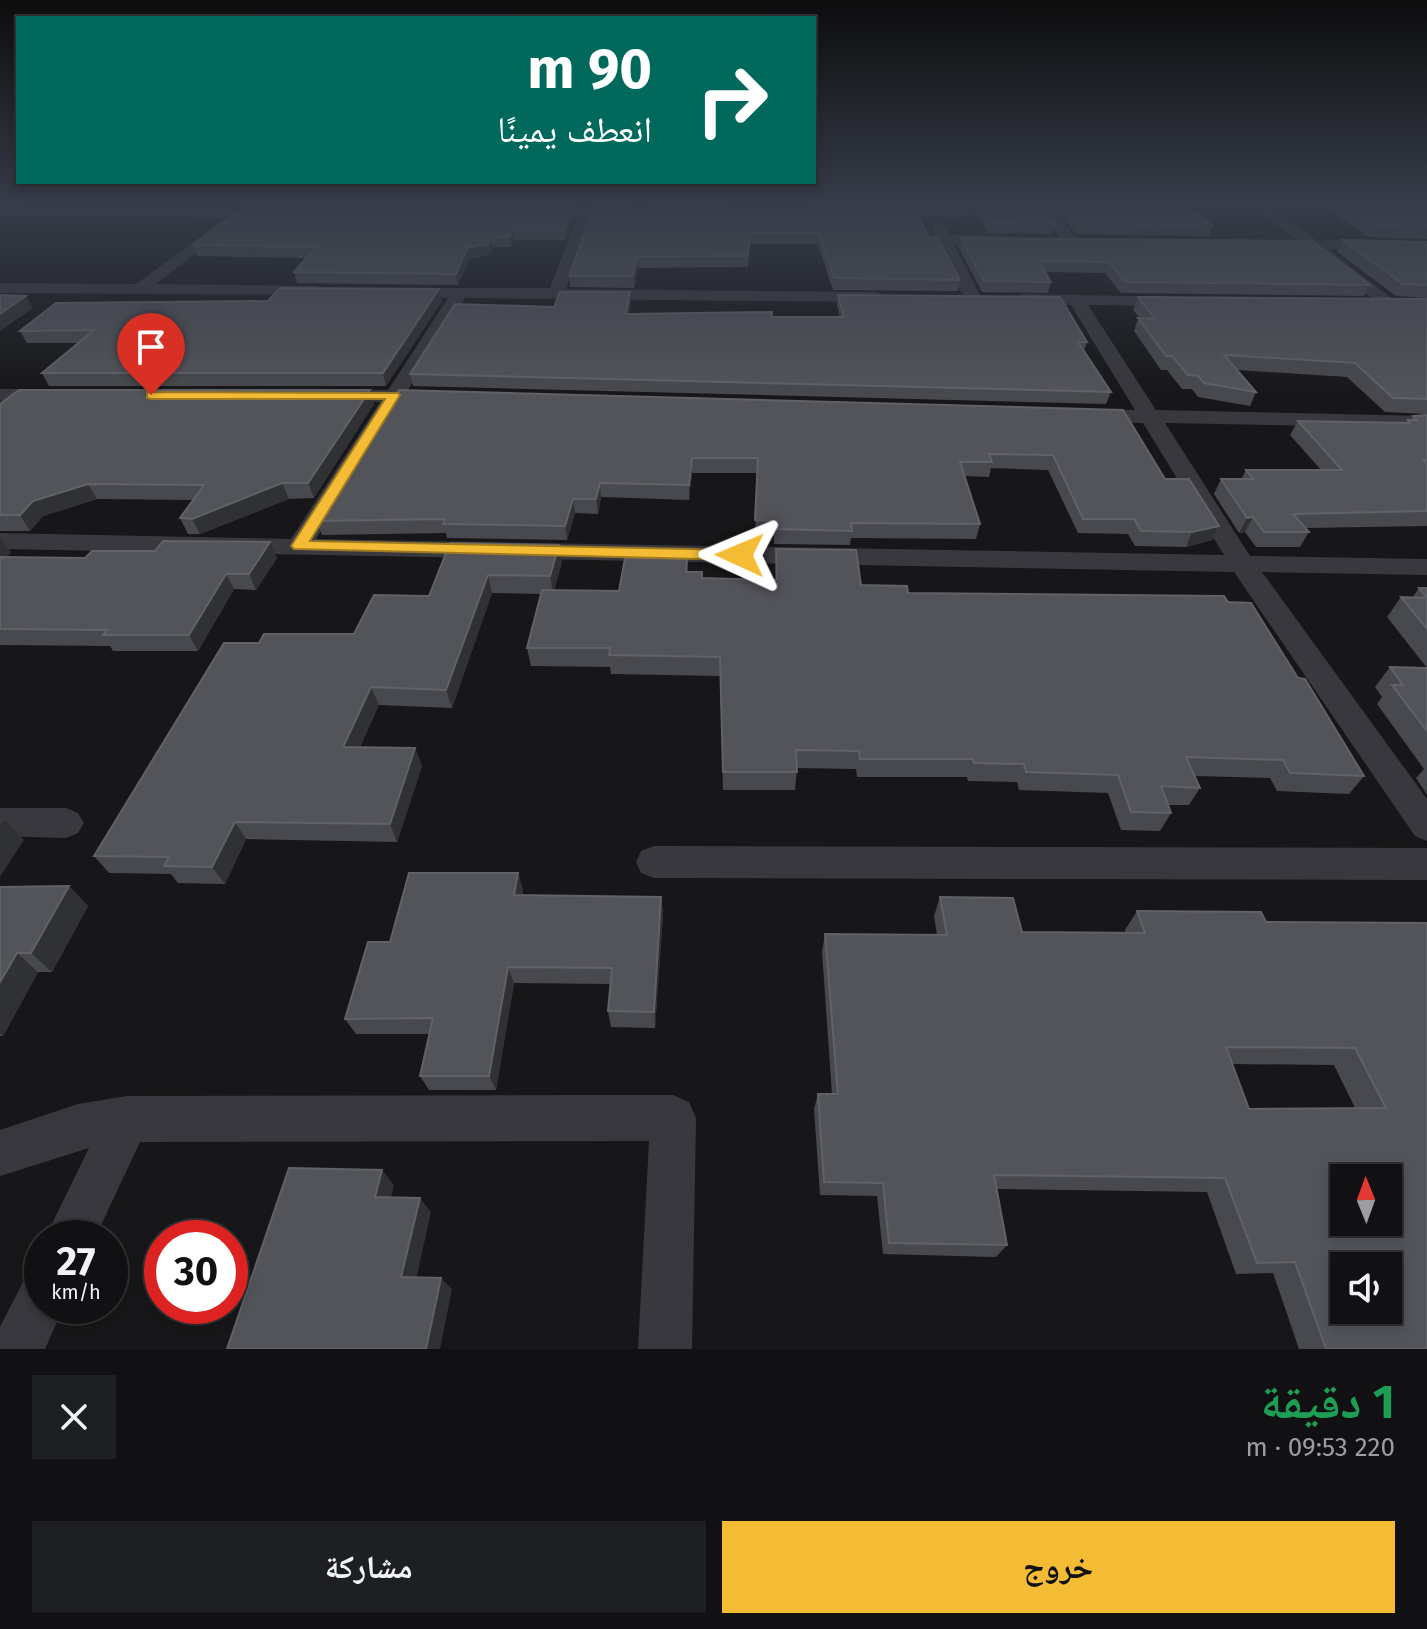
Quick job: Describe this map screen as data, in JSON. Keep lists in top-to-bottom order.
{
  "north": "top",
  "page": {
    "turn": ["90 m", "انعطف يمينًا"],
    "speed": "27 km/h",
    "limit": "30",
    "heading": ["1 دقيقة", "220 m · 09:53"],
    "buttons": ["خروج", "مشاركة"]
  }
}
